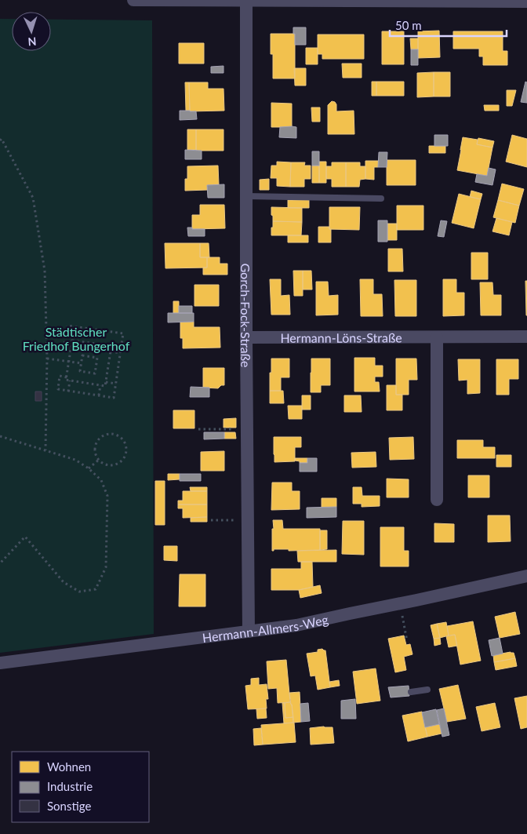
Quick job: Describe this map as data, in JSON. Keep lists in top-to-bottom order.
{
  "streets": {
    "street": ["Gorch-Fock-Straße", "Hermann-Löns-Straße", "Hermann-Allmers-Weg"]
  },
  "crossings": [
    ["Gorch-Fock-Straße", "Hermann-Löns-Straße"],
    ["Gorch-Fock-Straße", "Hermann-Allmers-Weg"]
  ],
  "parks": ["Städtischer Friedhof Bungerhof"],
  "legend": ["Wohnen", "Industrie", "Sonstige"],
  "scale_bar": "50 m",
  "north": "bottom"
}
